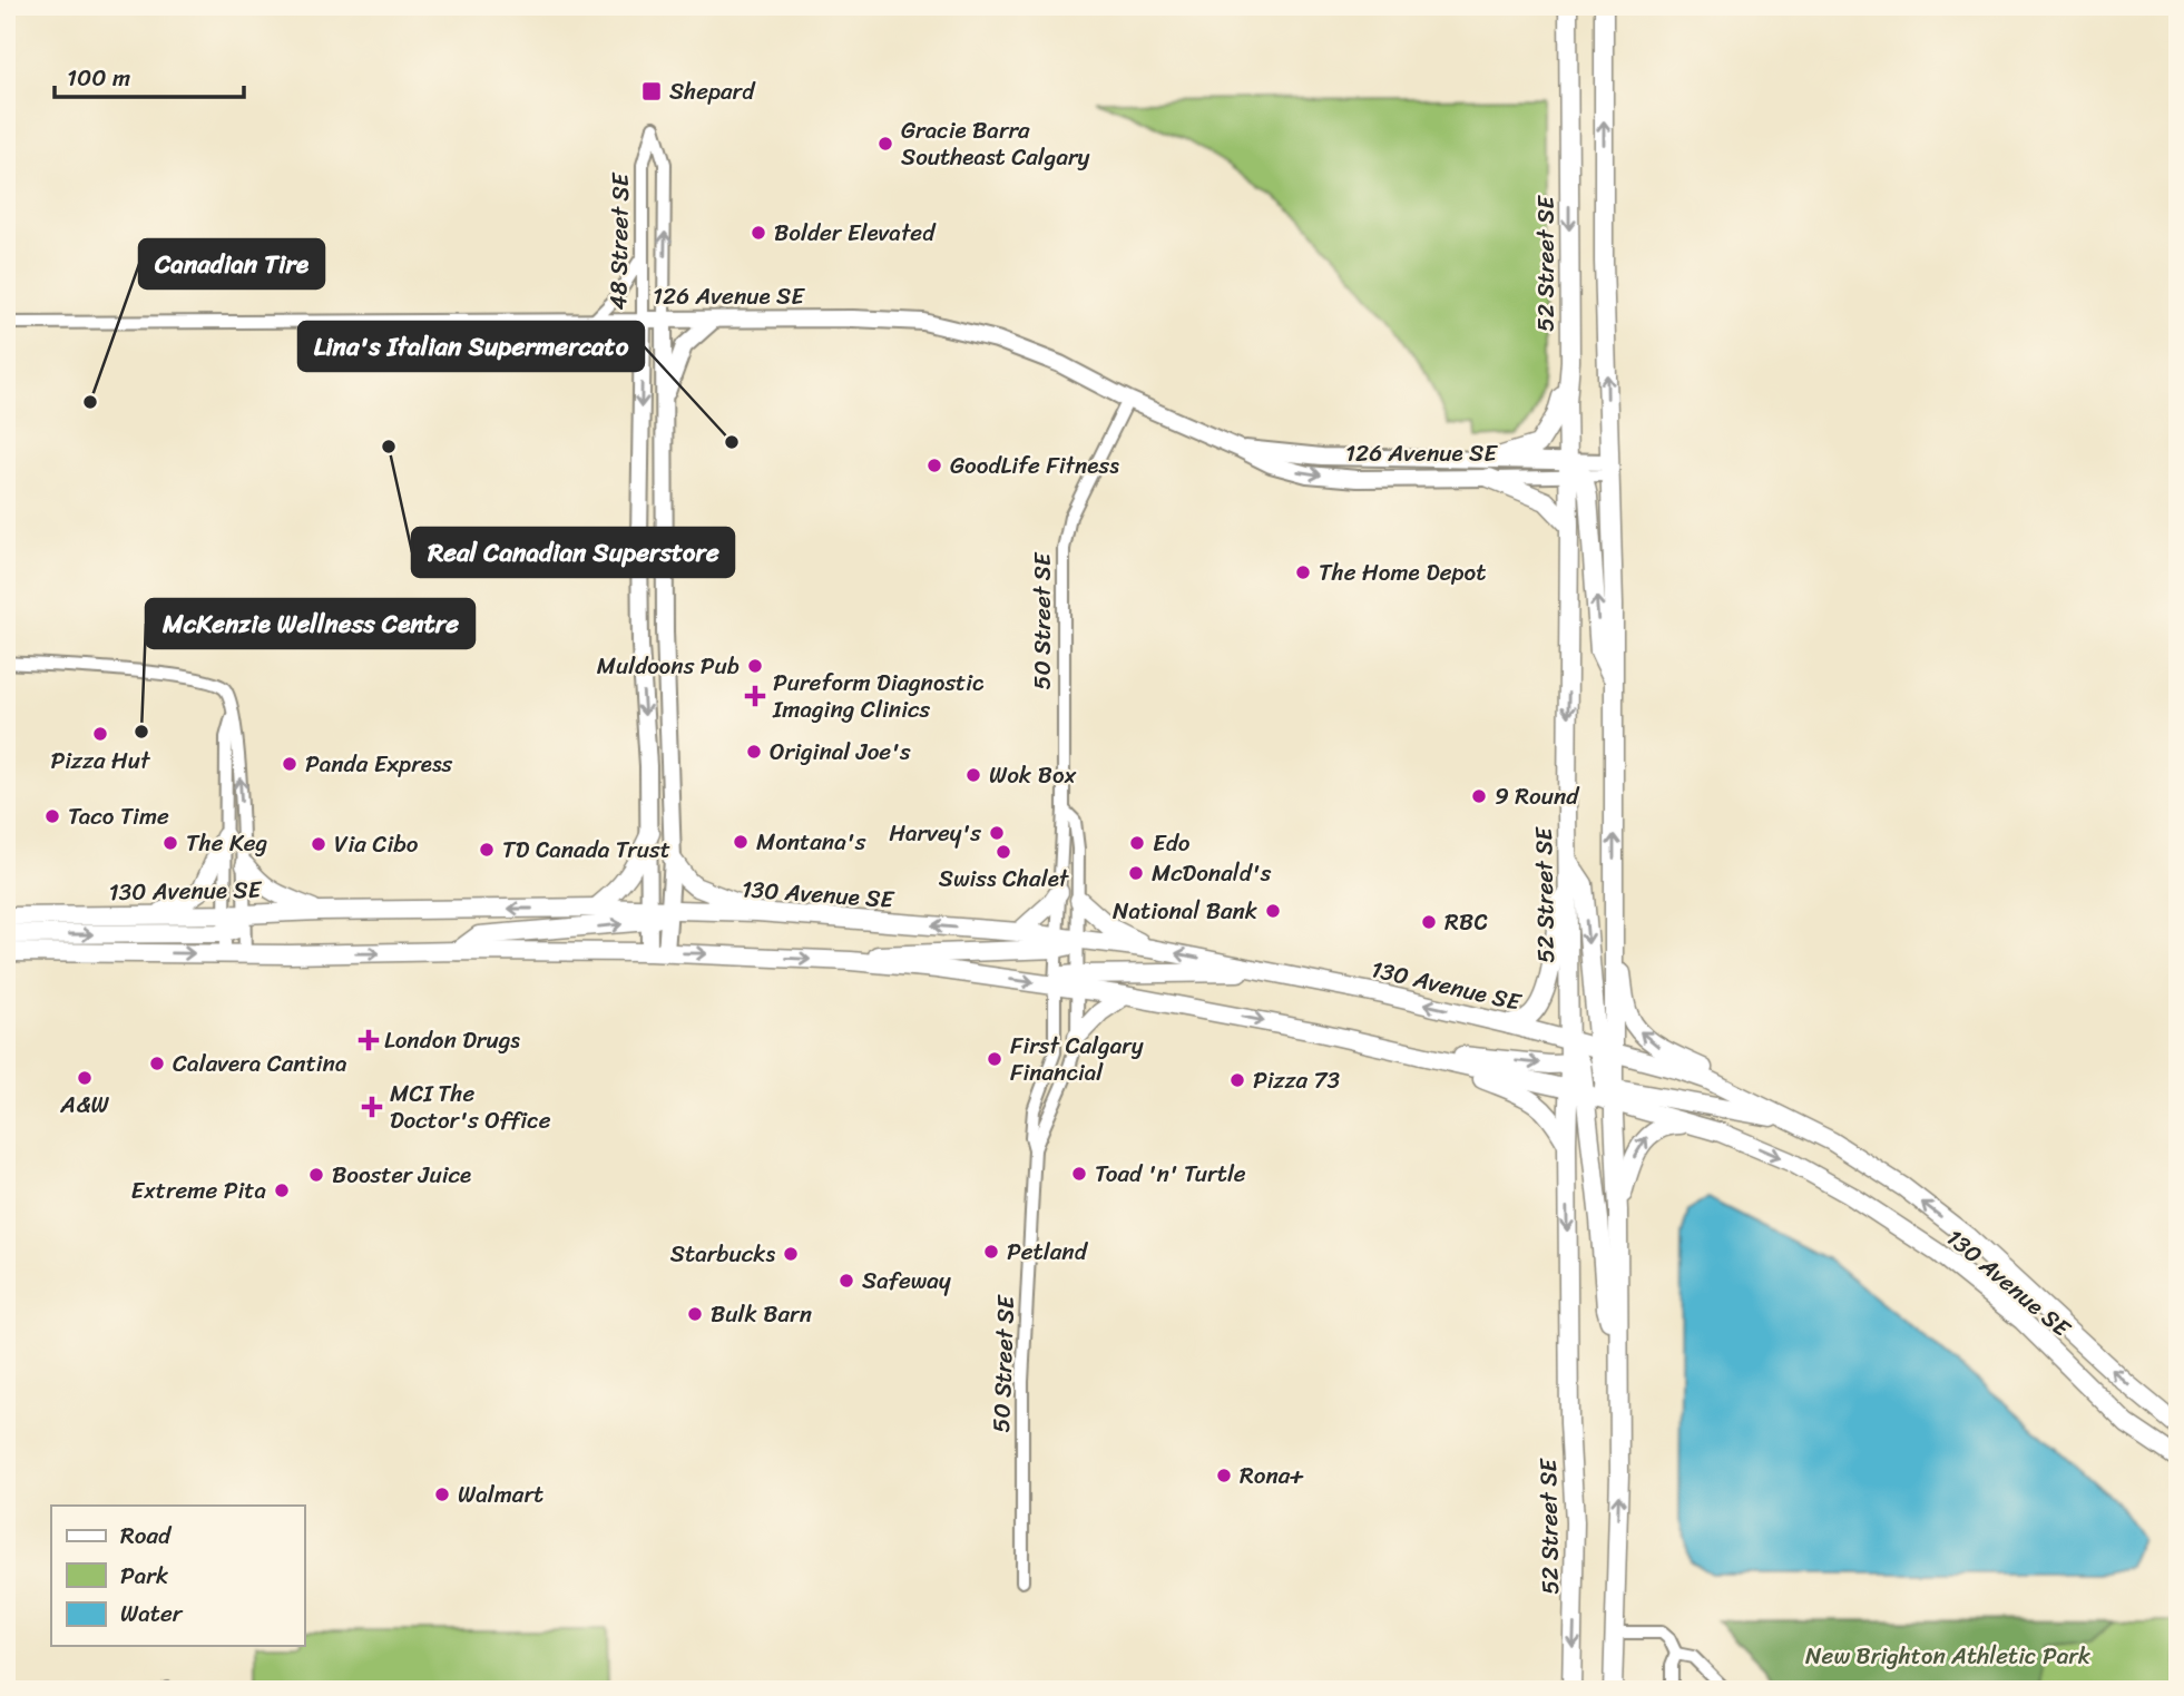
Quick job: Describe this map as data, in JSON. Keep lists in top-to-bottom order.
{
  "streets": {
    "main road": ["52 Street SE", "130 Avenue SE"],
    "street": ["48 Street SE", "126 Avenue SE", "50 Street SE"]
  },
  "crossings": [
    ["48 Street SE", "126 Avenue SE"],
    ["48 Street SE", "130 Avenue SE"],
    ["52 Street SE", "126 Avenue SE"],
    ["52 Street SE", "130 Avenue SE"],
    ["126 Avenue SE", "50 Street SE"],
    ["50 Street SE", "130 Avenue SE"]
  ],
  "parks": ["New Brighton Athletic Park"],
  "places": {
    "transit": ["Shepard"],
    "other": [
      "Gracie Barra Southeast Calgary",
      "Bolder Elevated",
      "Canadian Tire",
      "Lina's Italian Supermercato",
      "Real Canadian Superstore",
      "GoodLife Fitness",
      "The Home Depot",
      "Muldoons Pub",
      "McKenzie Wellness Centre",
      "Pizza Hut",
      "Original Joe's",
      "Panda Express",
      "Wok Box",
      "9 Round",
      "Taco Time",
      "Harvey's",
      "Montana's",
      "The Keg",
      "Edo",
      "Via Cibo",
      "TD Canada Trust",
      "Swiss Chalet",
      "McDonald's",
      "National Bank",
      "RBC",
      "First Calgary Financial",
      "Calavera Cantina",
      "A&W",
      "Pizza 73",
      "Toad 'n' Turtle",
      "Booster Juice",
      "Extreme Pita",
      "Petland",
      "Starbucks",
      "Safeway",
      "Bulk Barn",
      "Rona+",
      "Walmart"
    ],
    "health": ["Pureform Diagnostic Imaging Clinics", "London Drugs", "MCI The Doctor's Office"]
  },
  "legend": ["Road", "Park", "Water"],
  "scale_bar": "100 m"
}
